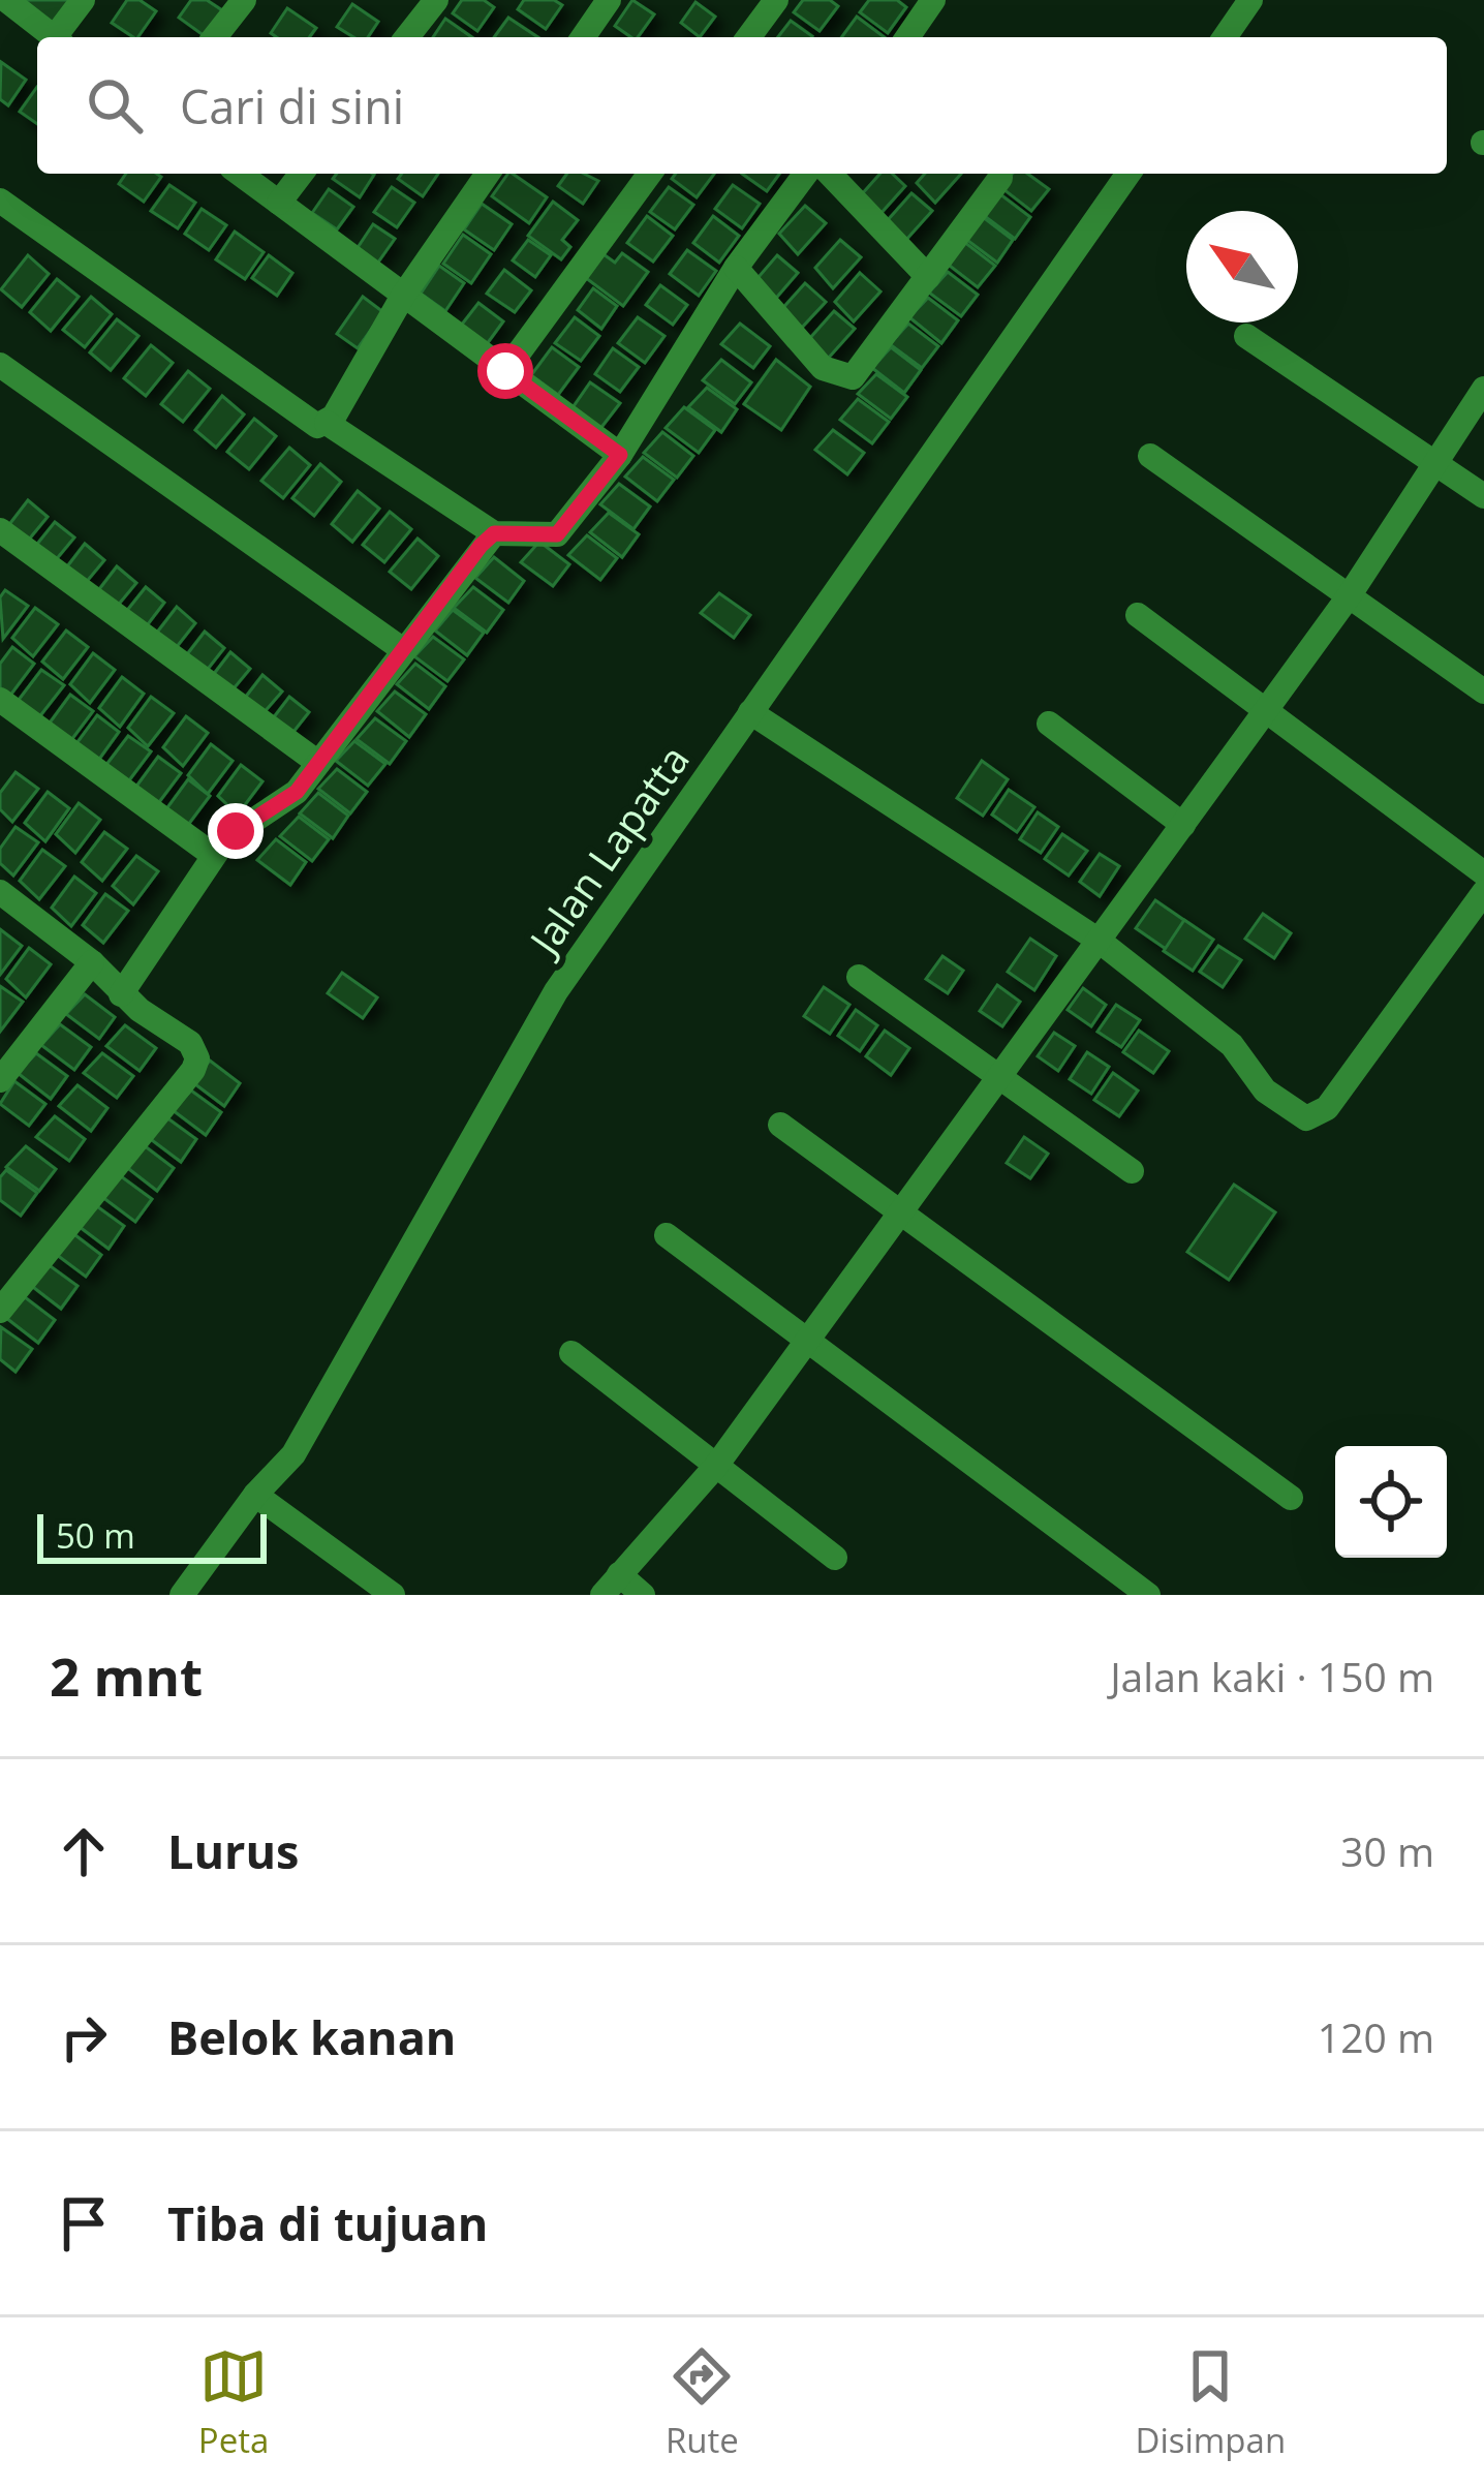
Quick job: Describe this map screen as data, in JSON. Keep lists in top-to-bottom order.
{
  "streets": {
    "street": ["Jalan Lapatta"]
  },
  "scale_bar": "50 m",
  "north": "top left",
  "page": {
    "search": "Cari di sini",
    "scale": "50 m",
    "heading": ["2 mnt", "Jalan kaki · 150 m"],
    "list": [
      ["Lurus", "30 m"],
      ["Belok kanan", "120 m"],
      "Tiba di tujuan"
    ],
    "nav": ["Peta", "Rute", "Disimpan"]
  }
}
